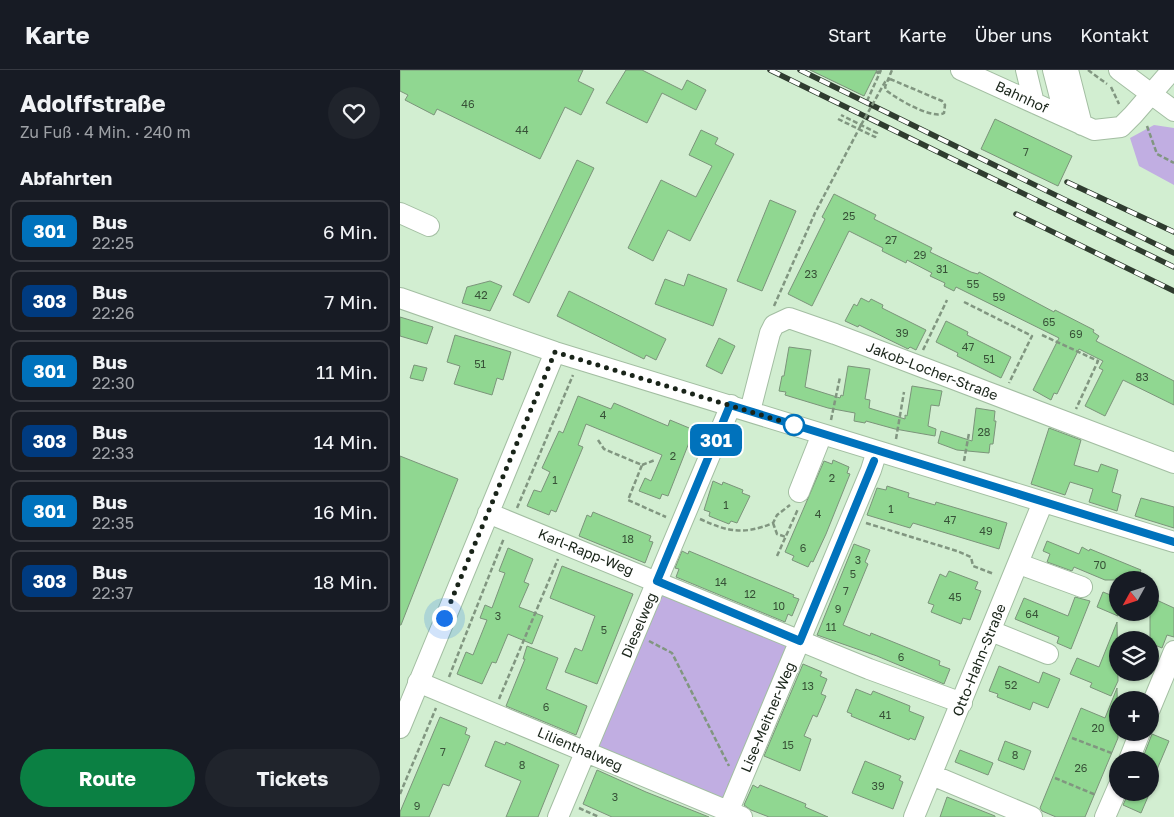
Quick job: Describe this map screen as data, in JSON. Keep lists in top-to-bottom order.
{
  "streets": {
    "street": [
      "Jakob-Locher-Straße",
      "Karl-Rapp-Weg",
      "Dieselweg",
      "Otto-Hahn-Straße",
      "Lise-Meitner-Weg",
      "Lilienthalweg"
    ]
  },
  "crossings": [
    ["Karl-Rapp-Weg", "Dieselweg"],
    ["Karl-Rapp-Weg", "Otto-Hahn-Straße"],
    ["Karl-Rapp-Weg", "Lise-Meitner-Weg"],
    ["Dieselweg", "Lilienthalweg"],
    ["Lise-Meitner-Weg", "Lilienthalweg"]
  ],
  "lines": ["bus line 301"],
  "house_numbers": [
    "46",
    "44",
    "7",
    "25",
    "27",
    "29",
    "31",
    "23",
    "55",
    "42",
    "59",
    "65",
    "39",
    "69",
    "47",
    "51",
    "51",
    "83",
    "4",
    "28",
    "2",
    "2",
    "1",
    "1",
    "1",
    "4",
    "47",
    "49",
    "18",
    "6",
    "3",
    "70",
    "5",
    "14",
    "7",
    "12",
    "45",
    "10",
    "9",
    "64",
    "3",
    "11",
    "5",
    "6",
    "52",
    "13",
    "6",
    "41",
    "20",
    "15",
    "7",
    "8",
    "8",
    "26",
    "39",
    "3",
    "9"
  ],
  "north": "bottom left",
  "page": {
    "header": "Karte",
    "nav": [
      "Start",
      "Karte",
      "Über uns",
      "Kontakt"
    ],
    "heading": [
      ["Adolffstraße", "Zu Fuß · 4 Min. · 240 m"],
      "Abfahrten"
    ],
    "on_map": "301",
    "list": [
      {
        "mark": "301",
        "name": "Bus",
        "note": "22:25",
        "value": "6 Min."
      },
      {
        "mark": "303",
        "name": "Bus",
        "note": "22:26",
        "value": "7 Min."
      },
      {
        "mark": "301",
        "name": "Bus",
        "note": "22:30",
        "value": "11 Min."
      },
      {
        "mark": "303",
        "name": "Bus",
        "note": "22:33",
        "value": "14 Min."
      },
      {
        "mark": "301",
        "name": "Bus",
        "note": "22:35",
        "value": "16 Min."
      },
      {
        "mark": "303",
        "name": "Bus",
        "note": "22:37",
        "value": "18 Min."
      }
    ],
    "map_buttons": ["+", "−"],
    "buttons": ["Route", "Tickets"]
  }
}
